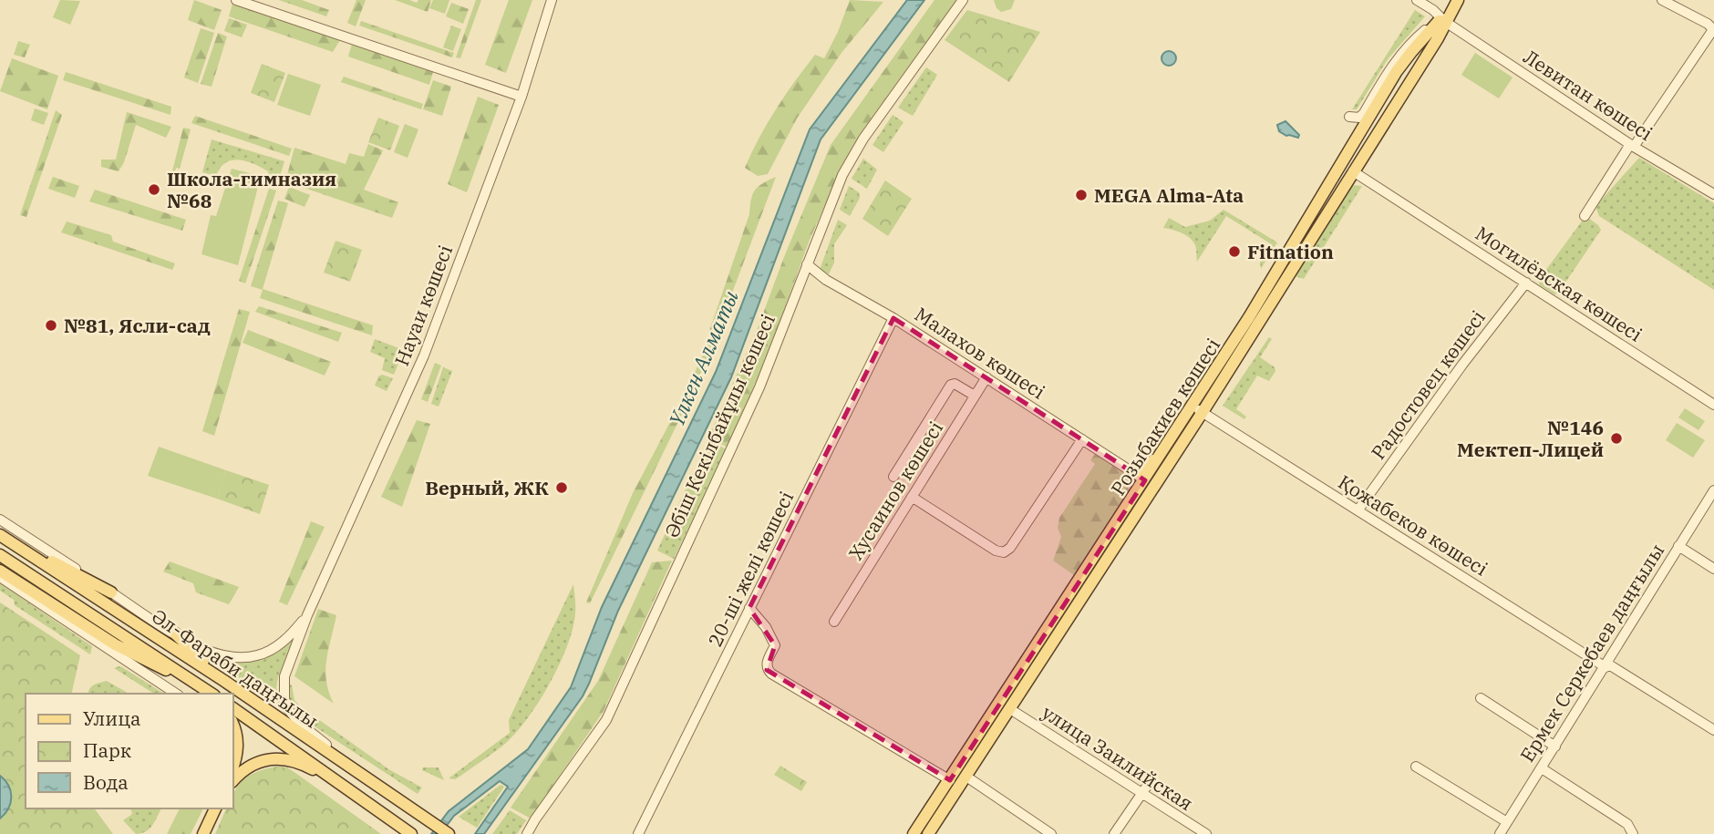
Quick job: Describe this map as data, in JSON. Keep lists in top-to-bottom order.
{
  "streets": {
    "main road": ["Розыбакиев көшесі", "Әл-Фараби даңғылы"],
    "street": [
      "Левитан көшесі",
      "Могилёвская көшесі",
      "Науаи көшесі",
      "Малахов көшесі",
      "Радостовец көшесі",
      "Әбіш Кекілбайұлы көшесі",
      "Хусаинов көшесі",
      "Қожабеков көшесі",
      "20-ші желі көшесі",
      "Ермек Серкебаев даңғылы",
      "улица Заилийская"
    ]
  },
  "crossings": [
    ["Левитан көшесі", "Розыбакиев көшесі"],
    ["Могилёвская көшесі", "Радостовец көшесі"],
    ["Могилёвская көшесі", "Розыбакиев көшесі"],
    ["Науаи көшесі", "Әл-Фараби даңғылы"],
    ["Малахов көшесі", "Розыбакиев көшесі"],
    ["Малахов көшесі", "Әбіш Кекілбайұлы көшесі"],
    ["Малахов көшесі", "Хусаинов көшесі"],
    ["Малахов көшесі", "20-ші желі көшесі"],
    ["Радостовец көшесі", "Қожабеков көшесі"],
    ["Розыбакиев көшесі", "Қожабеков көшесі"],
    ["Розыбакиев көшесі", "улица Заилийская"],
    ["Қожабеков көшесі", "Ермек Серкебаев даңғылы"]
  ],
  "water": ["Үлкен Алматы"],
  "places": [
    "Школа-гимназия №68",
    "MEGA Alma-Ata",
    "Fitnation",
    "№81, Ясли-сад",
    "№146 Мектеп-Лицей",
    "Верный, ЖК"
  ],
  "legend": ["Улица", "Парк", "Вода"]
}
